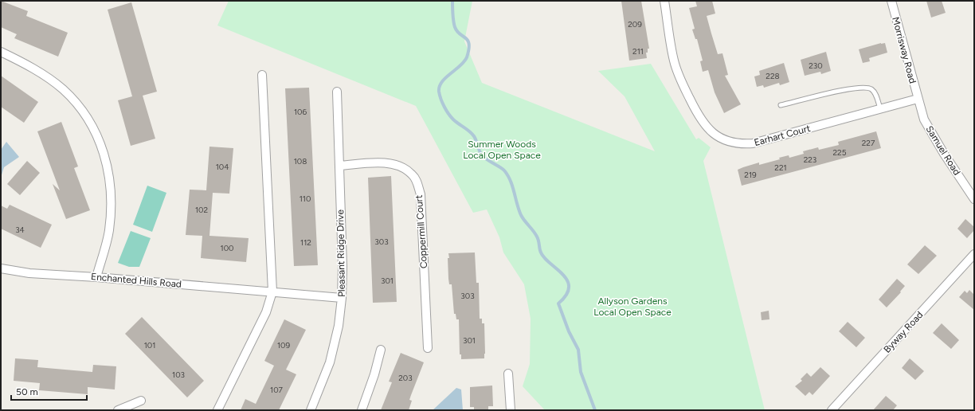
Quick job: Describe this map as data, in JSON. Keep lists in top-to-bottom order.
{
  "streets": {
    "street": [
      "Morrisway Road",
      "Earhart Court",
      "Samuel Road",
      "Coppermill Court",
      "Pleasant Ridge Drive",
      "Enchanted Hills Road",
      "Byway Road"
    ]
  },
  "crossings": [
    ["Morrisway Road", "Earhart Court"],
    ["Morrisway Road", "Samuel Road"],
    ["Earhart Court", "Samuel Road"],
    ["Coppermill Court", "Pleasant Ridge Drive"],
    ["Pleasant Ridge Drive", "Enchanted Hills Road"]
  ],
  "parks": ["Summer Woods Local Open Space", "Allyson Gardens Local Open Space"],
  "house_numbers": [
    "209",
    "211",
    "230",
    "228",
    "106",
    "227",
    "225",
    "223",
    "108",
    "104",
    "221",
    "219",
    "110",
    "102",
    "34",
    "303",
    "112",
    "100",
    "301",
    "303",
    "301",
    "101",
    "109",
    "103",
    "203",
    "107"
  ],
  "scale_bar": "50 m"
}
